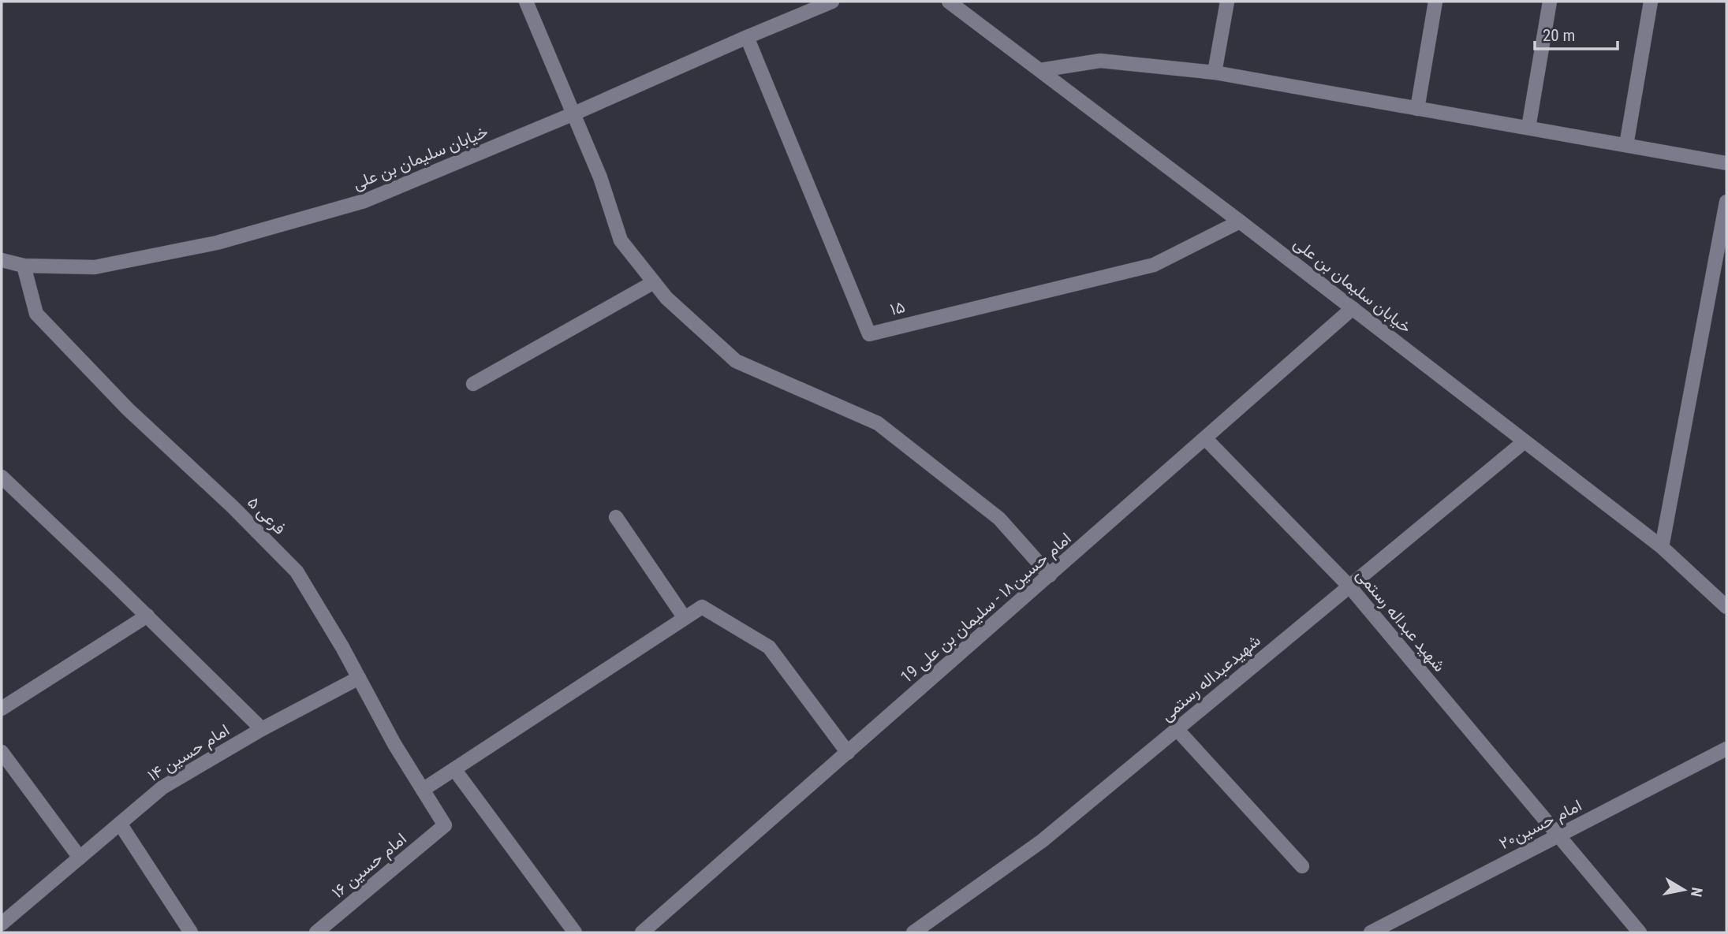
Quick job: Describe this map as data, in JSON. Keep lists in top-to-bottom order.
{
  "streets": {
    "street": [
      "خیابان سلیمان بن علی",
      "۱۵",
      "فرعی ۵",
      "امام حسین۱۸ - سلیمان بن علی 19",
      "شهید عبداله رستمی",
      "شهیدعبداله رستمی",
      "امام حسین ۱۴",
      "امام حسین۲۰",
      "امام حسین ۱۶"
    ]
  },
  "crossings": [
    ["خیابان سلیمان بن علی", "۱۵"],
    ["خیابان سلیمان بن علی", "فرعی ۵"],
    ["خیابان سلیمان بن علی", "امام حسین۱۸ - سلیمان بن علی 19"],
    ["خیابان سلیمان بن علی", "شهیدعبداله رستمی"],
    ["فرعی ۵", "امام حسین ۱۴"],
    ["فرعی ۵", "امام حسین ۱۶"],
    ["امام حسین۱۸ - سلیمان بن علی 19", "شهید عبداله رستمی"],
    ["شهید عبداله رستمی", "شهیدعبداله رستمی"],
    ["شهید عبداله رستمی", "امام حسین۲۰"]
  ],
  "scale_bar": "20 m",
  "north": "right"
}
